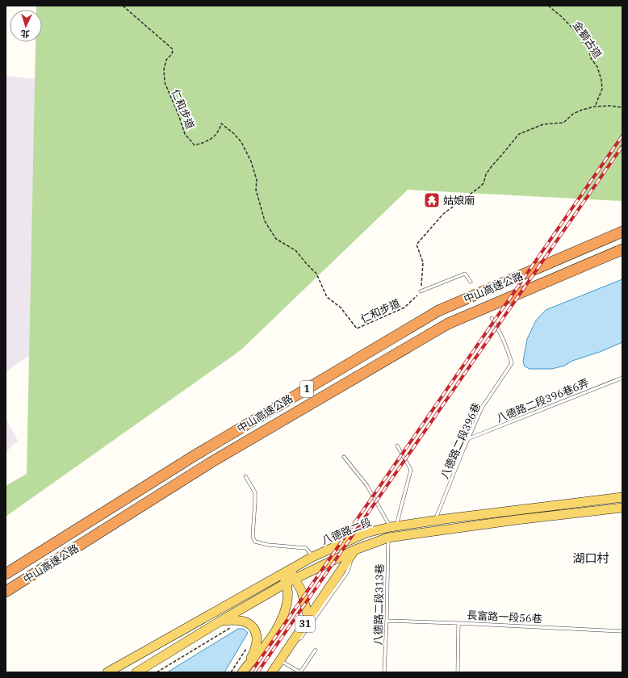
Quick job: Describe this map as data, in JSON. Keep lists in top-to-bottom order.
{
  "streets": {
    "highway": ["中山高速公路", "1"],
    "main road": ["八德路二段", "31"],
    "lane": [
      "八德路二段396巷6弄",
      "八德路二段396巷",
      "八德路二段313巷",
      "長富路一段56巷"
    ],
    "path": ["金獅古道", "仁和步道"]
  },
  "crossings": [
    ["八德路二段396巷6弄", "八德路二段396巷"],
    ["八德路二段396巷", "八德路二段"],
    ["八德路二段", "八德路二段313巷"],
    ["八德路二段", "31"],
    ["八德路二段313巷", "長富路一段56巷"]
  ],
  "districts": ["湖口村"],
  "places": {
    "temple": ["姑娘廟"]
  },
  "north": "bottom"
}
